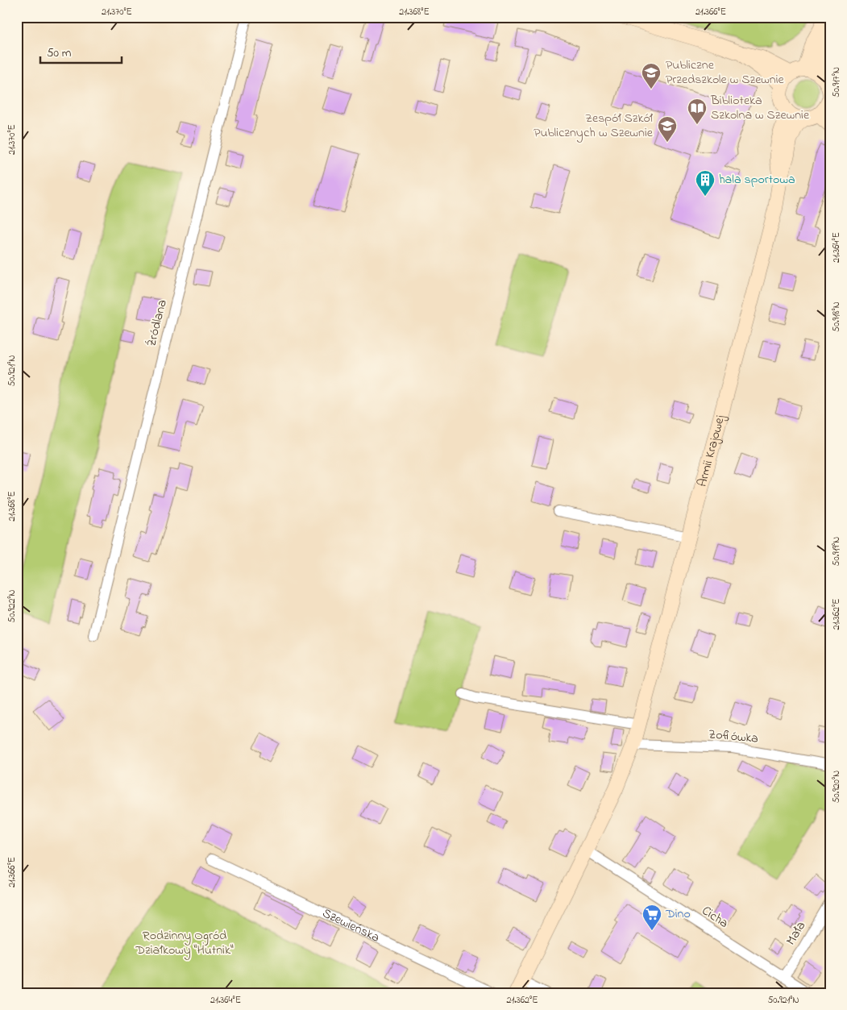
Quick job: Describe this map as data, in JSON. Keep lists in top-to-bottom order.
{
  "streets": {
    "street": [
      "Źródlana",
      "Armii Krajowej",
      "Zofiówka",
      "Cicha",
      "Szewieńska",
      "Mała"
    ]
  },
  "crossings": [
    ["Armii Krajowej", "Zofiówka"],
    ["Cicha", "Mała"]
  ],
  "parks": ["Rodzinny Ogród Działkowy \"Hutnik\""],
  "places": {
    "school or university": ["Publiczne Przedszkole w Szewnie", "Zespół Szkół Publicznych w Szewnie"],
    "library": ["Biblioteka Szkolna w Szewnie"],
    "building": ["hala sportowa"],
    "supermarket": ["Dino"]
  },
  "scale_bar": "50 m",
  "coordinates": [
    "21.370°E",
    "21.368°E",
    "21.366°E",
    "50.917°N",
    "21.364°E",
    "50.918°N",
    "50.921°N",
    "50.919°N",
    "50.922°N",
    "21.362°E",
    "50.920°N"
  ]
}
